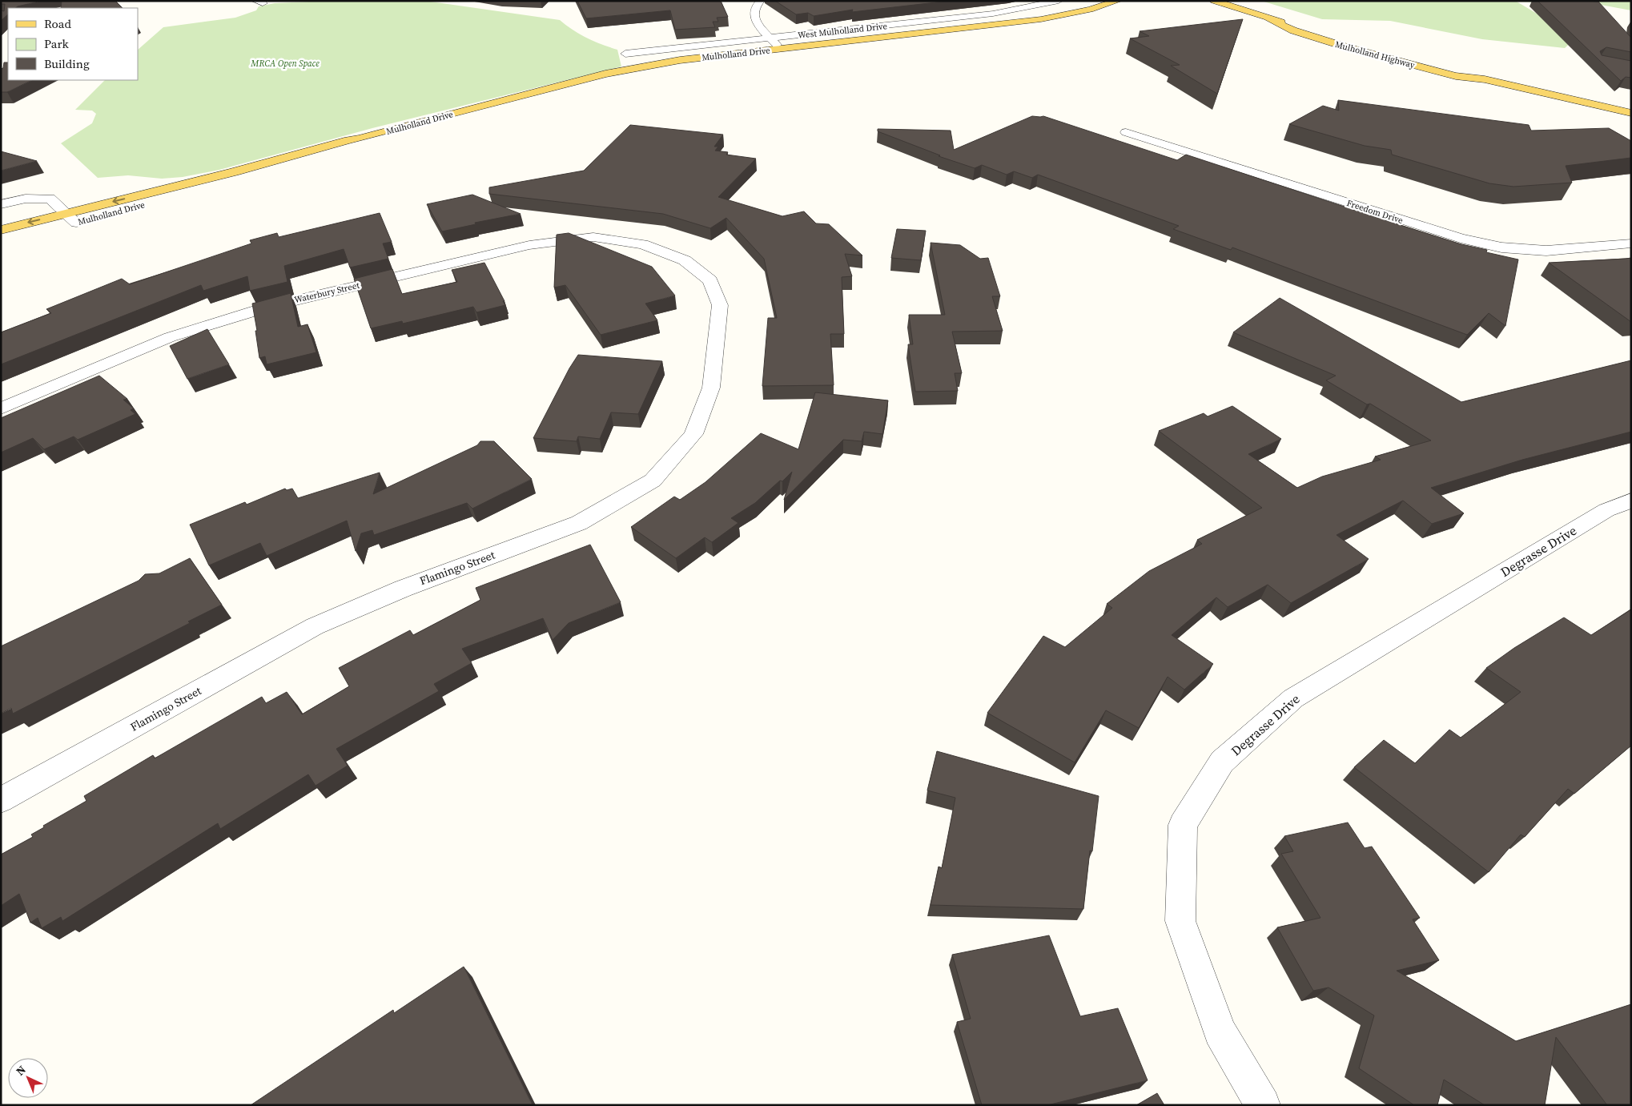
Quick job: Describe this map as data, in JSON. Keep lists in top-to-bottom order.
{
  "streets": {
    "main road": ["Mulholland Drive", "Mulholland Highway"],
    "street": [
      "West Mulholland Drive",
      "Freedom Drive",
      "Waterbury Street",
      "Degrasse Drive",
      "Flamingo Street"
    ]
  },
  "crossings": [
    ["Waterbury Street", "Flamingo Street"]
  ],
  "parks": ["MRCA Open Space"],
  "legend": ["Road", "Park", "Building"],
  "north": "top left"
}
